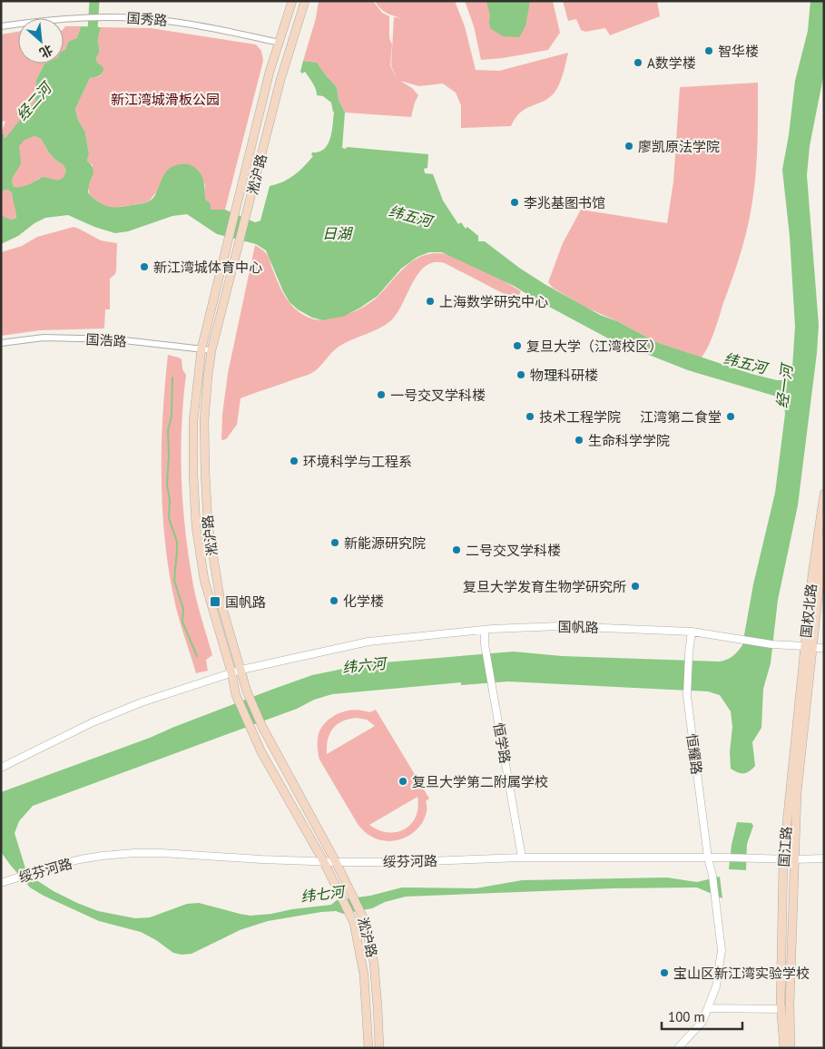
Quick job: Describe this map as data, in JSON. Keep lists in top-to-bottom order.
{
  "streets": {
    "main road": [
      "国秀路",
      "淞沪路",
      "国权北路",
      "国江路"
    ],
    "street": [
      "国浩路",
      "国帆路",
      "恒学路",
      "恒耀路",
      "绥芬河路"
    ]
  },
  "crossings": [
    ["国秀路", "淞沪路"],
    ["淞沪路", "国浩路"],
    ["淞沪路", "国帆路"],
    ["淞沪路", "绥芬河路"],
    ["国权北路", "国帆路"],
    ["国权北路", "国江路"],
    ["国帆路", "恒学路"],
    ["国帆路", "恒耀路"],
    ["国帆路", "国江路"],
    ["恒学路", "绥芬河路"],
    ["恒耀路", "绥芬河路"],
    ["国江路", "绥芬河路"]
  ],
  "water": [
    "经二河",
    "纬五河",
    "日湖",
    "经一河",
    "纬六河",
    "纬七河"
  ],
  "parks": ["新江湾城滑板公园"],
  "places": {
    "other": [
      "智华楼",
      "A数学楼",
      "廖凯原法学院",
      "李兆基图书馆",
      "新江湾城体育中心",
      "上海数学研究中心",
      "复旦大学（江湾校区）",
      "物理科研楼",
      "一号交叉学科楼",
      "技术工程学院",
      "江湾第二食堂",
      "生命科学学院",
      "环境科学与工程系",
      "新能源研究院",
      "二号交叉学科楼",
      "复旦大学发育生物学研究所",
      "化学楼",
      "复旦大学第二附属学校",
      "宝山区新江湾实验学校"
    ],
    "transit": ["国帆路"]
  },
  "scale_bar": "100 m",
  "north": "bottom right"
}
